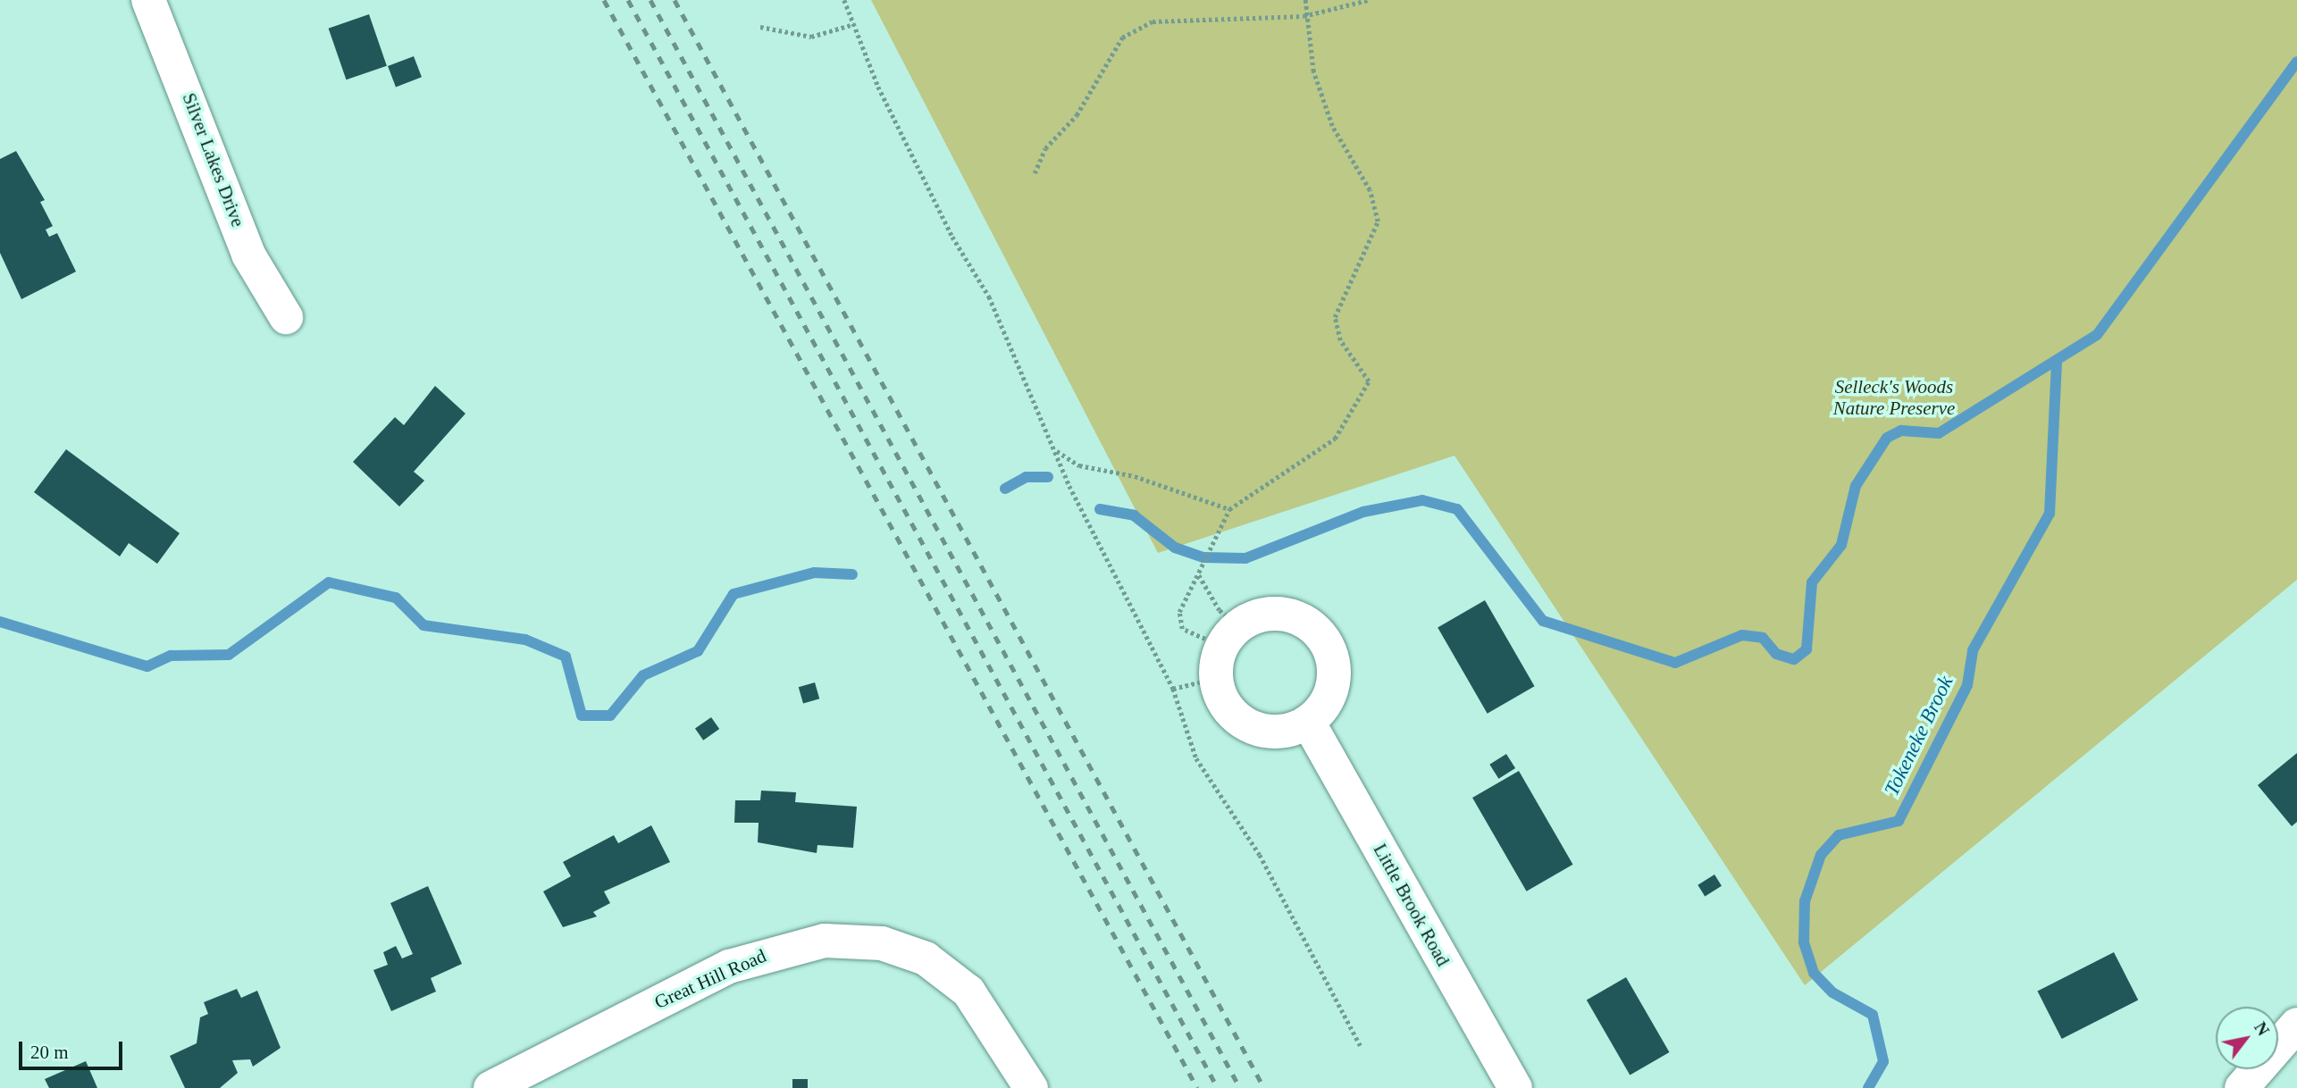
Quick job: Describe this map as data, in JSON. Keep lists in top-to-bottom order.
{
  "streets": {
    "street": ["Silver Lakes Drive", "Little Brook Road", "Great Hill Road"]
  },
  "water": ["Tokeneke Brook"],
  "parks": ["Selleck's Woods Nature Preserve"],
  "scale_bar": "20 m",
  "north": "top right"
}
